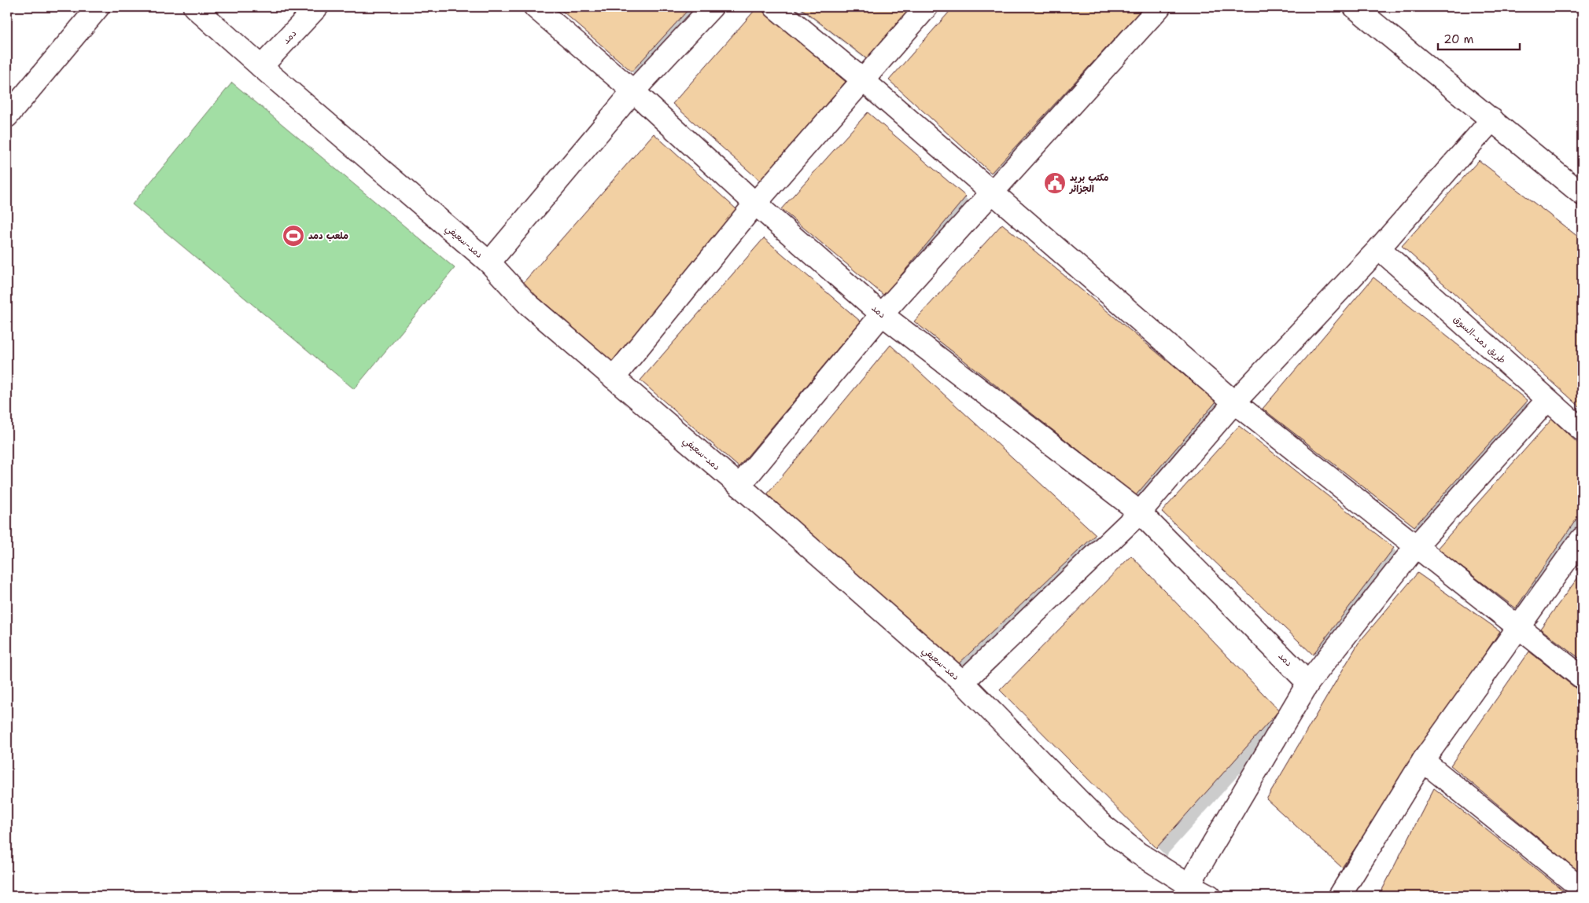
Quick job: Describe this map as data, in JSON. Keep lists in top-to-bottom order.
{
  "streets": {
    "street": ["دمد", "دمد-سعيفي", "طريق دمد-السوق"]
  },
  "crossings": [
    ["دمد", "دمد-سعيفي"]
  ],
  "places": {
    "public building": ["مكتب بريد الجزائر"],
    "sports": ["ملعب دمد"]
  },
  "scale_bar": "20 m"
}
